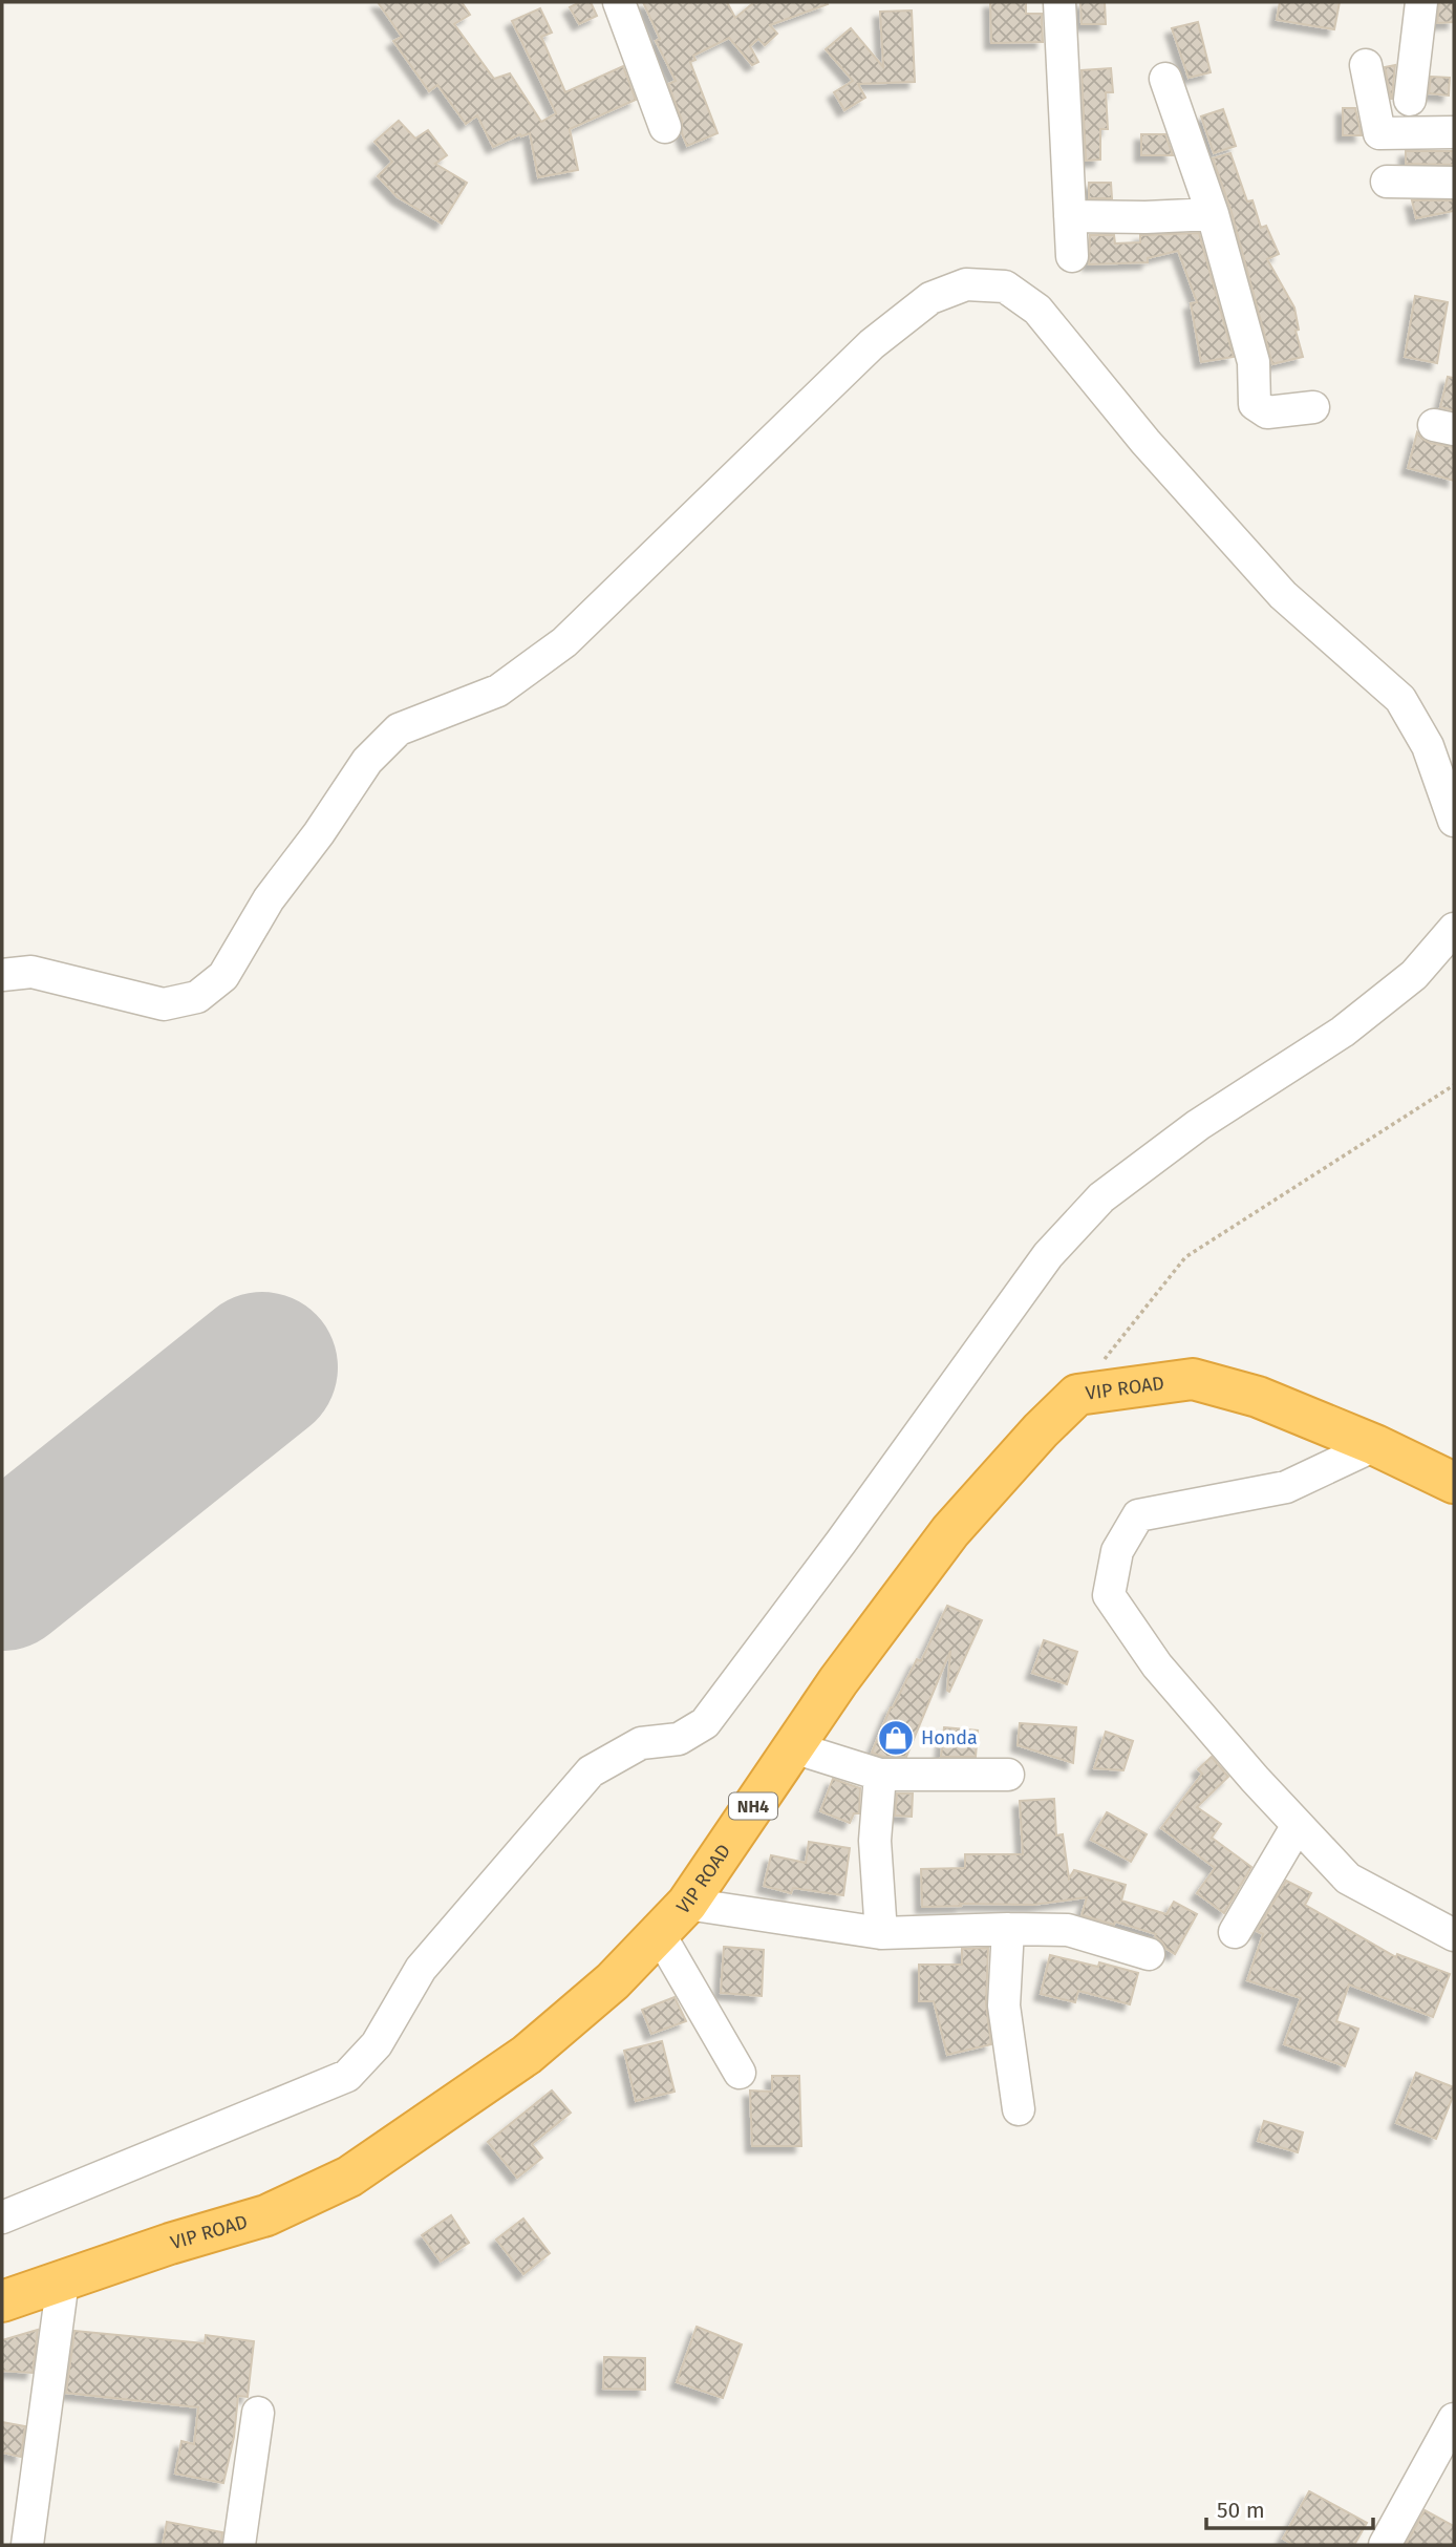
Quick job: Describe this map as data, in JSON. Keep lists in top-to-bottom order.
{
  "streets": {
    "highway": ["VIP ROAD", "NH4"]
  },
  "places": {
    "shop": ["Honda"]
  },
  "scale_bar": "50 m"
}
